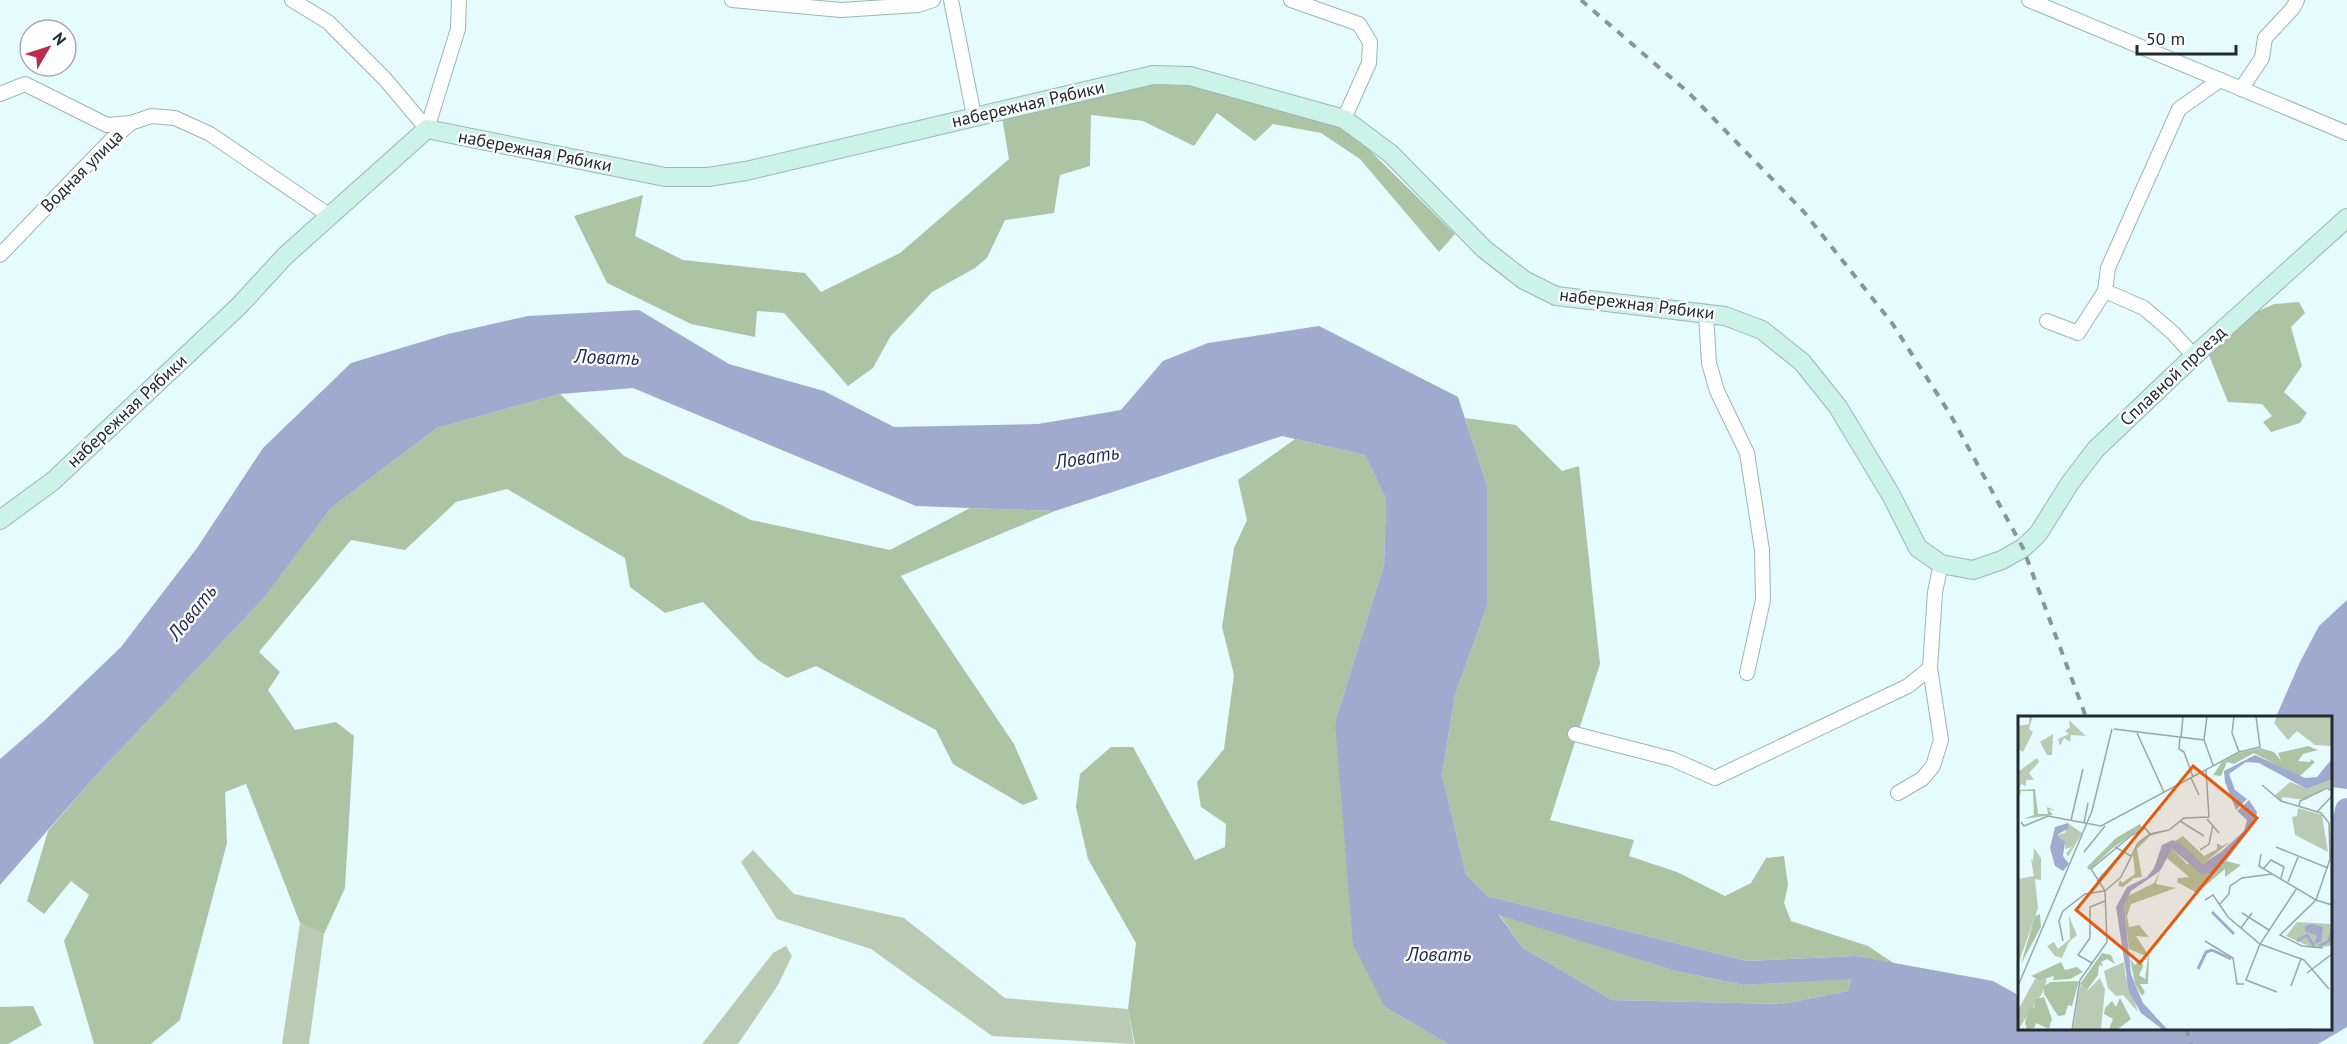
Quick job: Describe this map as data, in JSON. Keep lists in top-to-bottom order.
{
  "streets": {
    "street": ["набережная Рябики", "Водная улица", "Сплавной проезд"]
  },
  "crossings": [
    ["набережная Рябики", "Водная улица"],
    ["набережная Рябики", "Сплавной проезд"]
  ],
  "water": ["Ловать"],
  "scale_bar": "50 m",
  "north": "top right"
}
